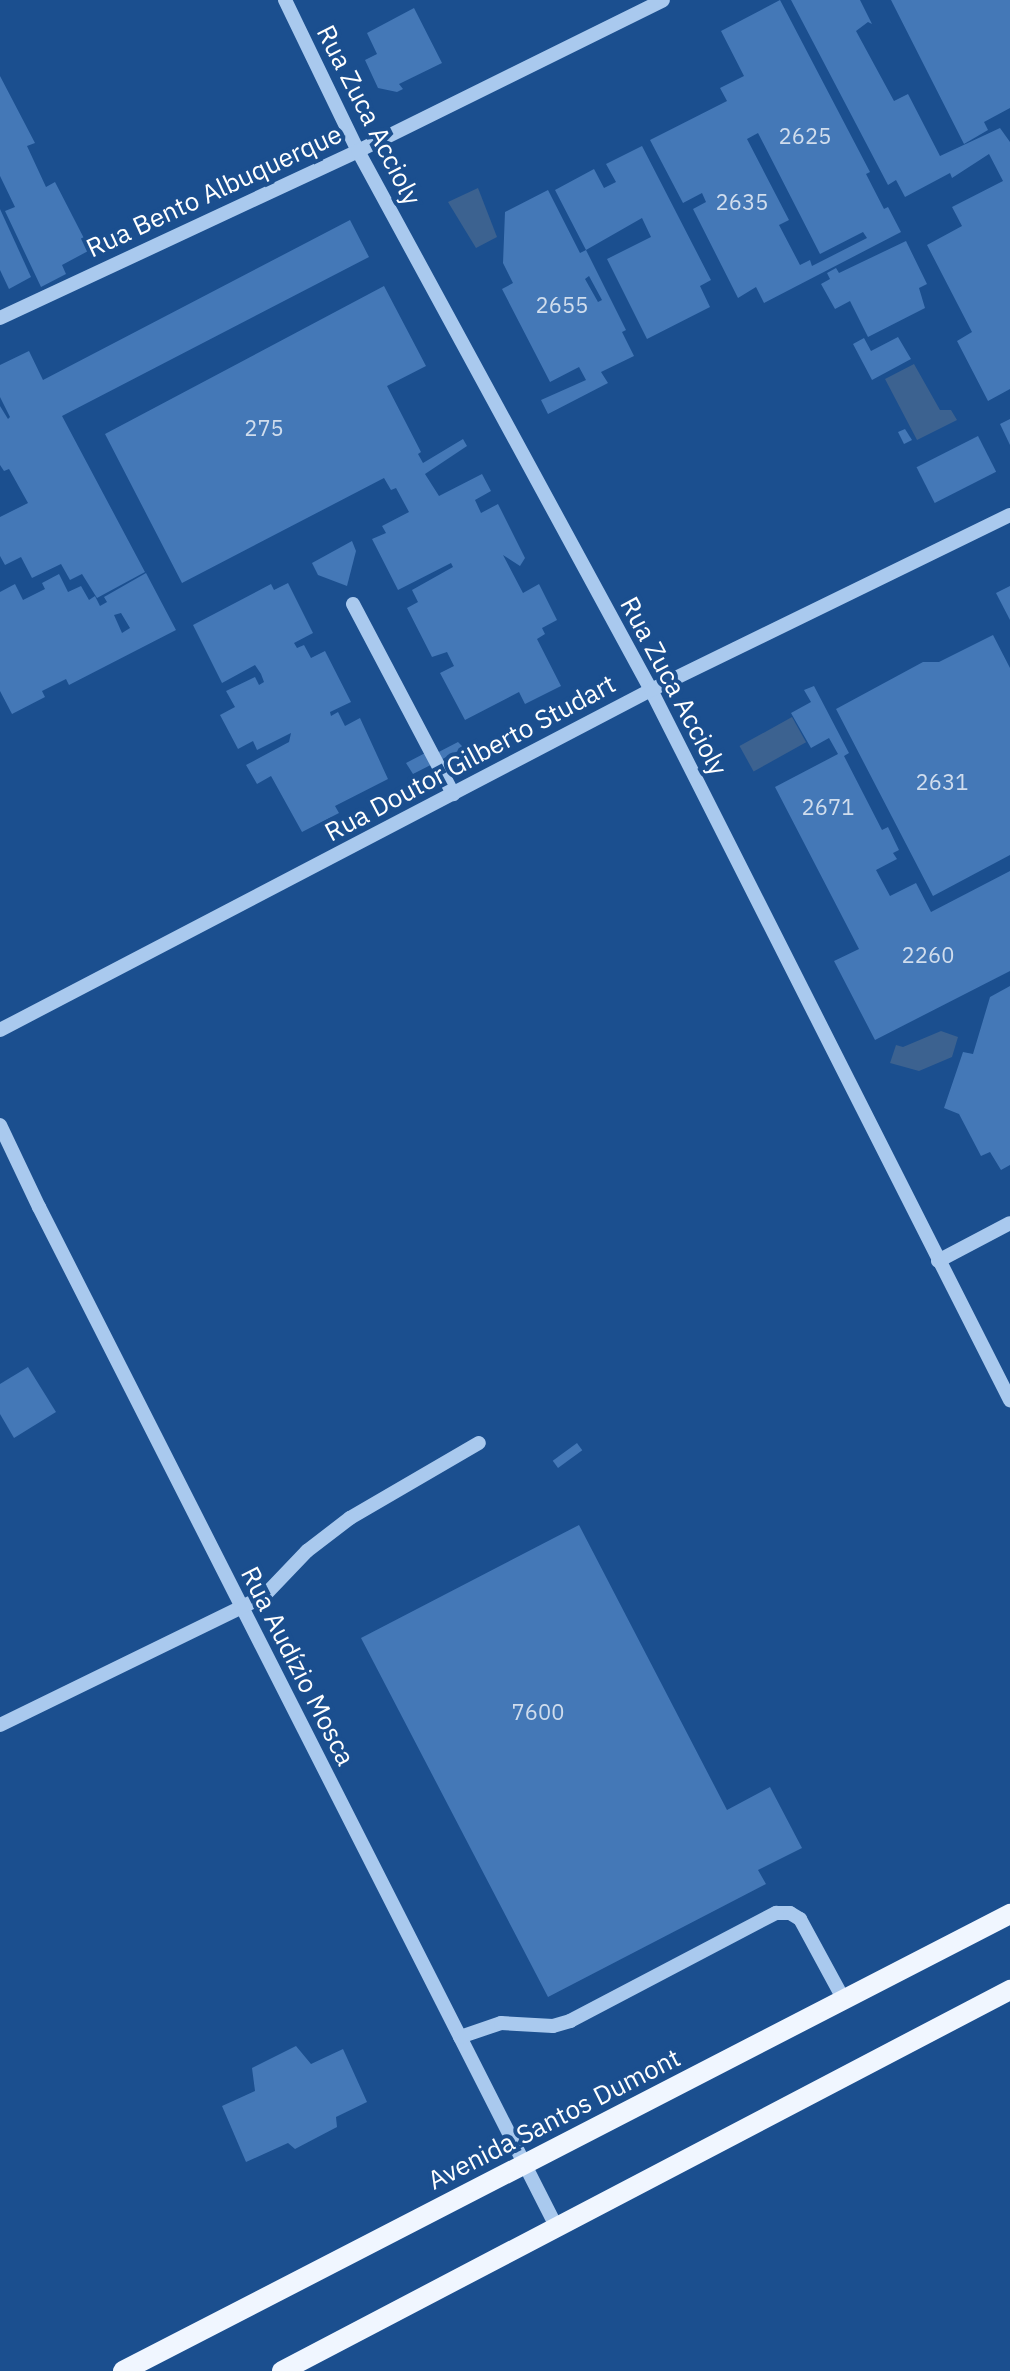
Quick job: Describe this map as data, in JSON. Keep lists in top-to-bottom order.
{
  "streets": {
    "main road": ["Avenida Santos Dumont"],
    "street": [
      "Rua Zuca Accioly",
      "Rua Bento Albuquerque",
      "Rua Doutor Gilberto Studart",
      "Rua Audízio Mosca"
    ]
  },
  "crossings": [
    ["Rua Zuca Accioly", "Rua Bento Albuquerque"],
    ["Rua Zuca Accioly", "Rua Doutor Gilberto Studart"],
    ["Rua Audízio Mosca", "Avenida Santos Dumont"]
  ],
  "house_numbers": [
    "2625",
    "2635",
    "2655",
    "275",
    "2631",
    "2671",
    "2260",
    "7600"
  ]
}
